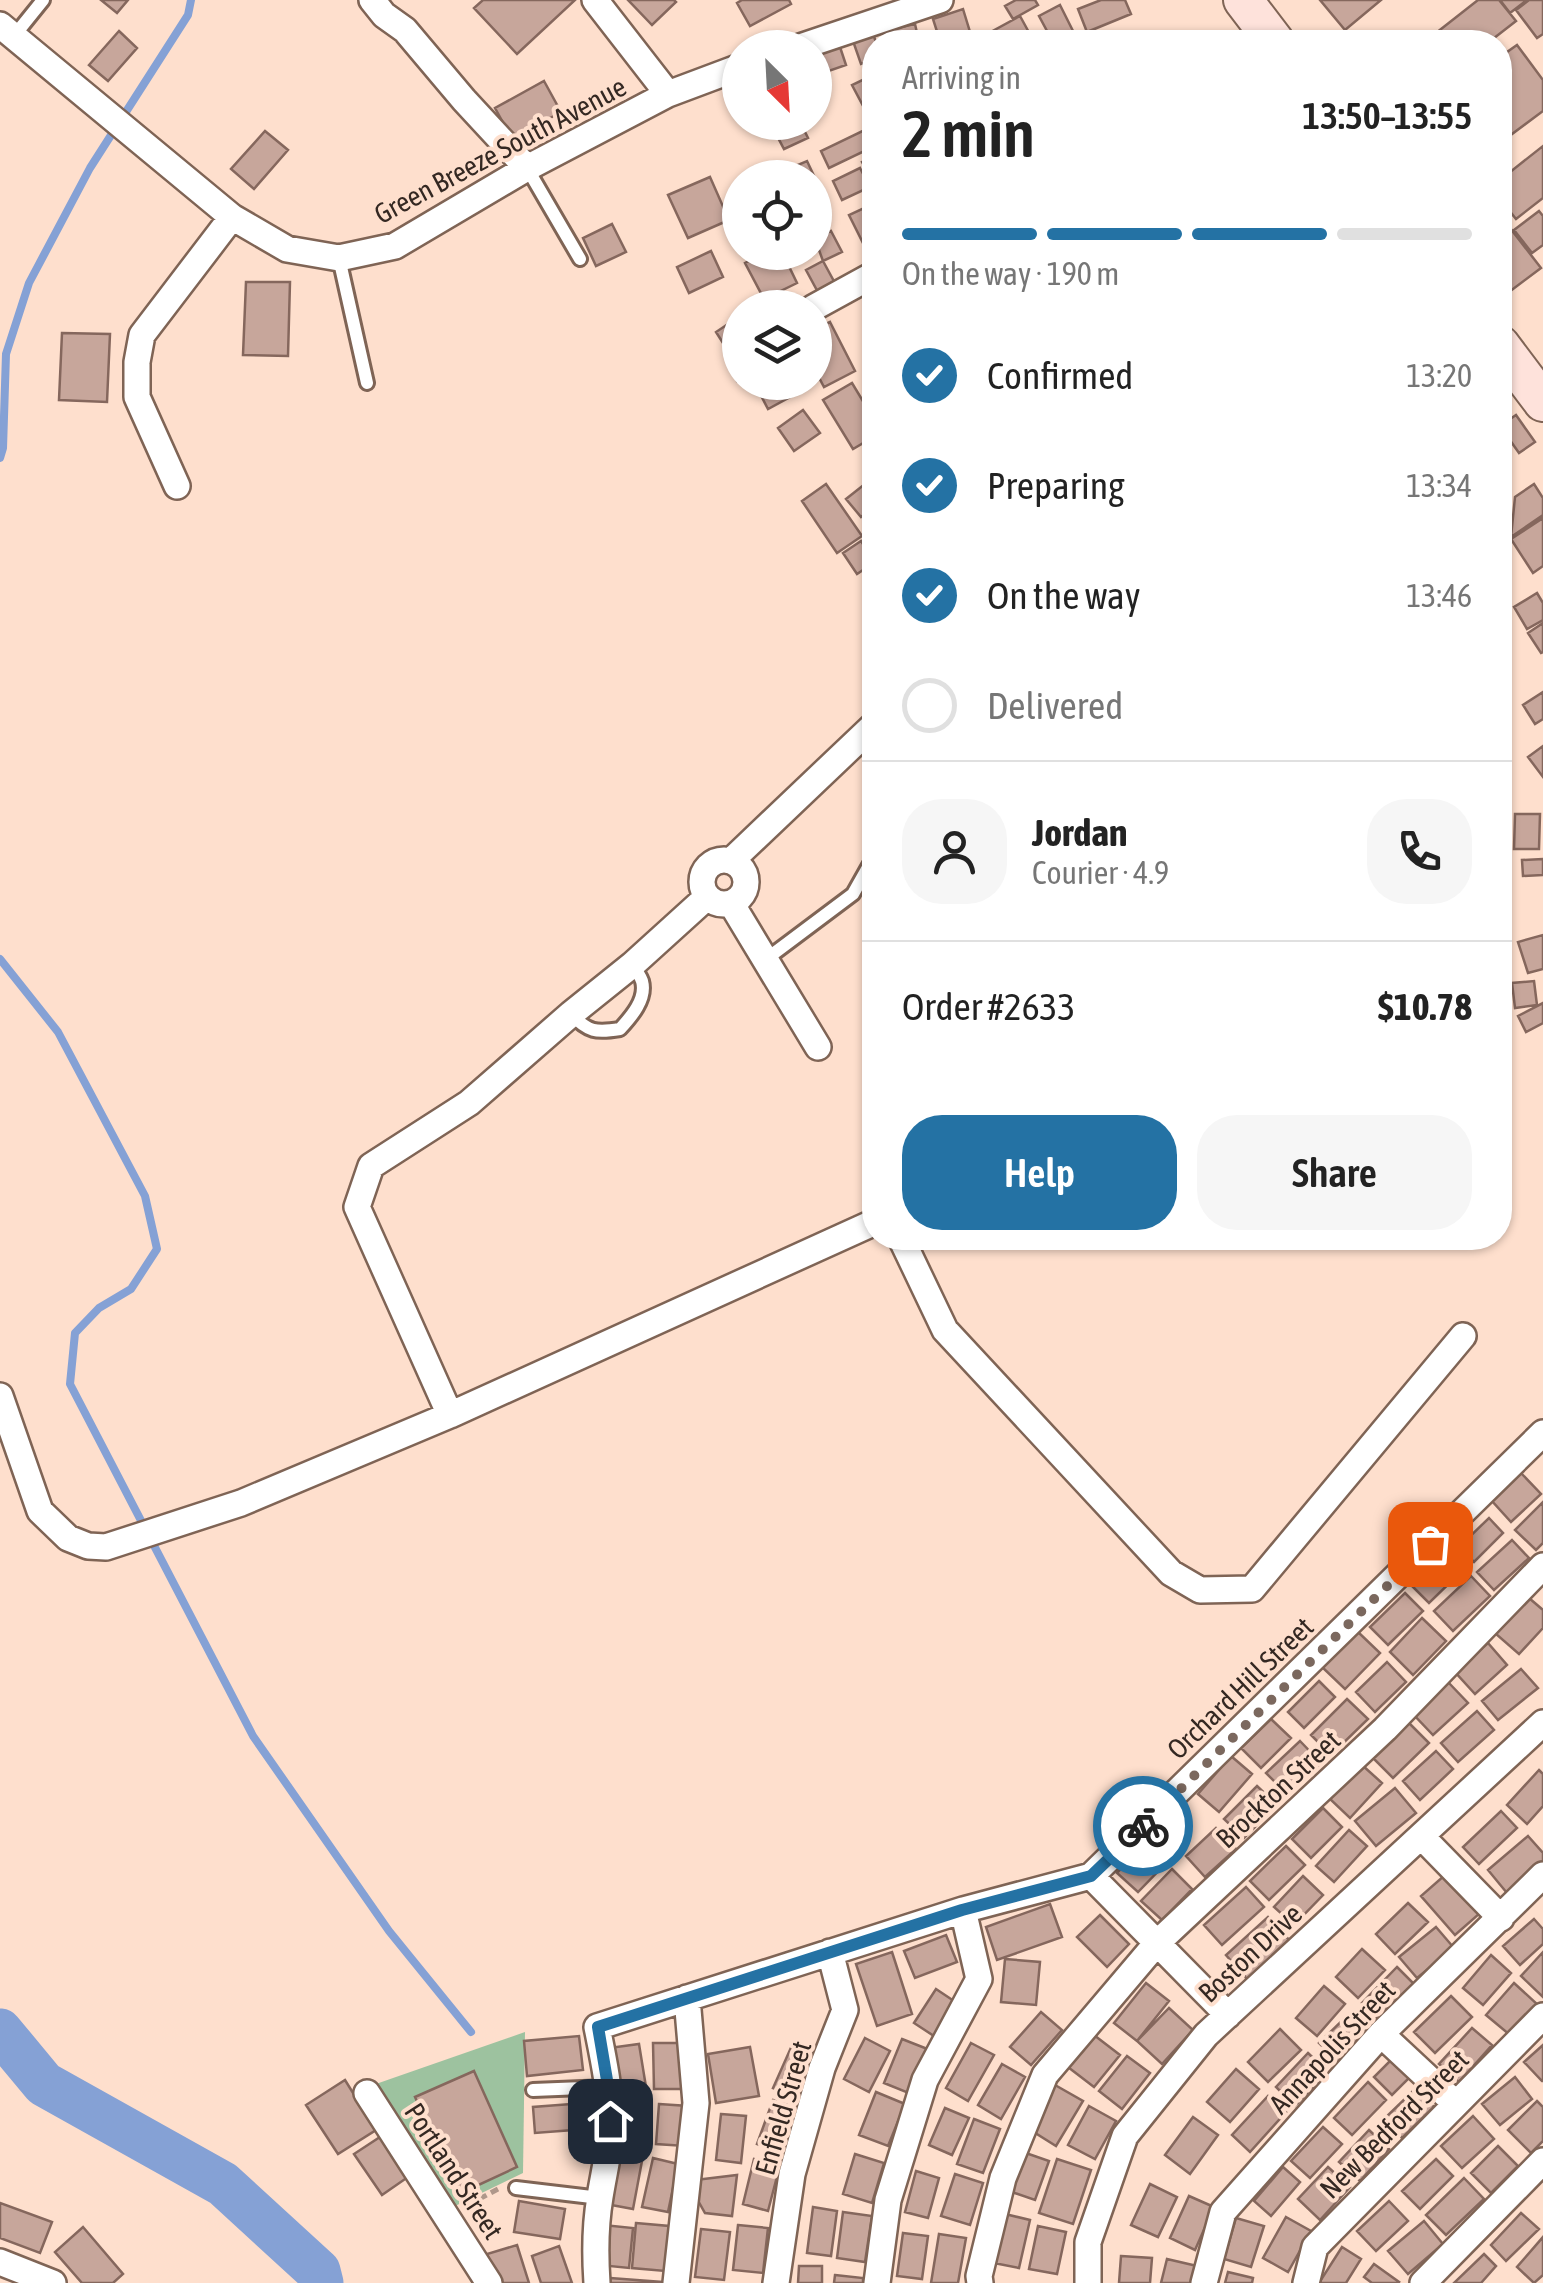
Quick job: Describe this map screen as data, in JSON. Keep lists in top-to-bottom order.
{
  "streets": {
    "street": [
      "Green Breeze South Avenue",
      "Orchard Hill Street",
      "Brockton Street",
      "Boston Drive",
      "Annapolis Street",
      "Enfield Street",
      "New Bedford Street",
      "Portland Street"
    ]
  },
  "crossings": [
    ["Orchard Hill Street", "Enfield Street"]
  ],
  "north": "bottom right",
  "page": {
    "heading": ["2 min", "Arriving in", "13:50–13:55"],
    "panel": [
      "Jordan",
      "Courier · 4.9",
      "Order #2633",
      "$10.78"
    ],
    "bar": "On the way · 190 m",
    "list": [
      ["Confirmed", "13:20"],
      ["Preparing", "13:34"],
      ["On the way", "13:46"],
      "Delivered"
    ],
    "buttons": ["Help", "Share"]
  }
}
